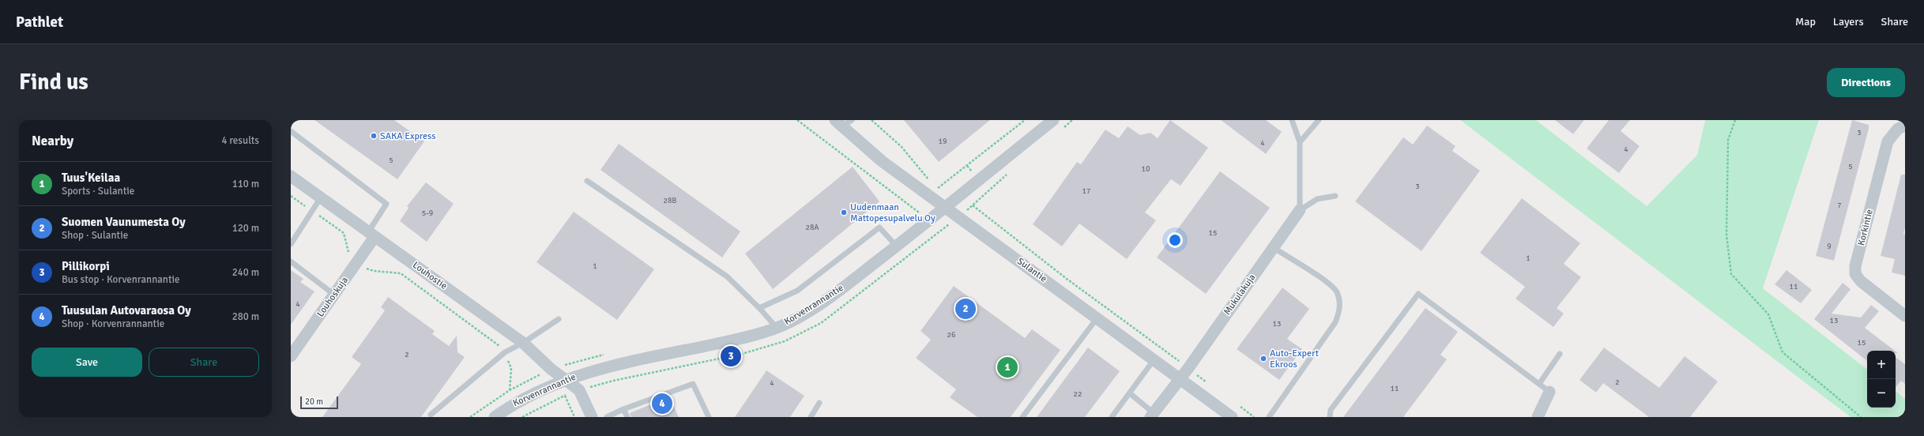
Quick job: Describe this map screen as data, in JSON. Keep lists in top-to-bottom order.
{
  "streets": {
    "street": [
      "Korkintie",
      "Sulantie",
      "Louhostie",
      "Mukulakuja",
      "Louhoskuja",
      "Korvenrannantie"
    ]
  },
  "crossings": [
    ["Sulantie", "Mukulakuja"],
    ["Sulantie", "Korvenrannantie"],
    ["Louhostie", "Louhoskuja"],
    ["Louhostie", "Korvenrannantie"]
  ],
  "places": ["SAKA Express", "Uudenmaan Mattopesupalvelu Oy", "Auto-Expert Ekroos"],
  "house_numbers": [
    "3",
    "19",
    "4",
    "4",
    "5",
    "5",
    "10",
    "3",
    "17",
    "28B",
    "7",
    "5-9",
    "28A",
    "15",
    "9",
    "1",
    "1",
    "11",
    "4",
    "13",
    "13",
    "26",
    "15",
    "2",
    "2",
    "4",
    "11",
    "22"
  ],
  "scale_bar": "20 m",
  "page": {
    "header": "Pathlet",
    "nav": ["Map", "Layers", "Share"],
    "buttons": [
      "Directions",
      ["Save", "Share"]
    ],
    "title": "Find us",
    "heading": ["Nearby", "4 results"],
    "list": [
      {
        "mark": "1",
        "name": "Tuus'Keilaa",
        "note": "Sports · Sulantie",
        "value": "110 m"
      },
      {
        "mark": "2",
        "name": "Suomen Vaunumesta Oy",
        "note": "Shop · Sulantie",
        "value": "120 m"
      },
      {
        "mark": "3",
        "name": "Pillikorpi",
        "note": "Bus stop · Korvenrannantie",
        "value": "240 m"
      },
      {
        "mark": "4",
        "name": "Tuusulan Autovaraosa Oy",
        "note": "Shop · Korvenrannantie",
        "value": "280 m"
      }
    ],
    "pins": [
      "2",
      "3",
      "1",
      "4"
    ],
    "map_buttons": ["+", "−"],
    "scale": "20 m"
  }
}
